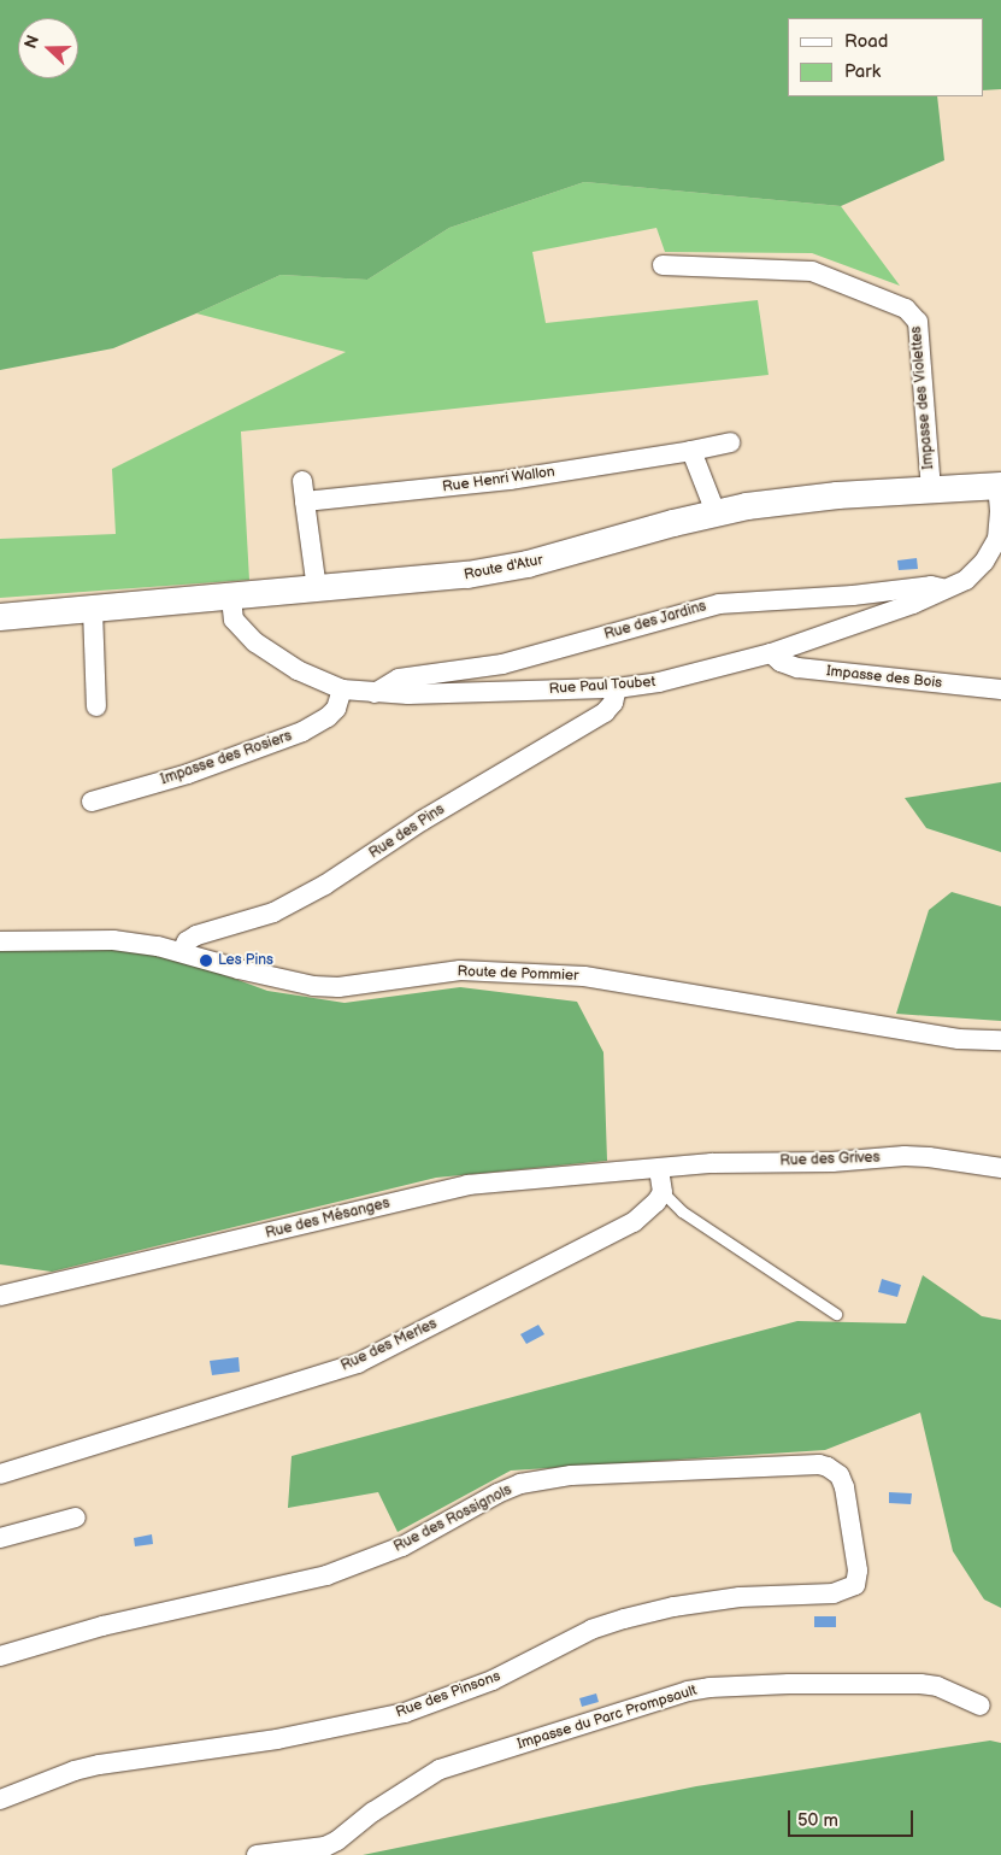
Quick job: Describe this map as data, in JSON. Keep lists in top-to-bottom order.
{
  "streets": {
    "main road": ["Route d'Atur"],
    "street": [
      "Impasse des Violettes",
      "Rue Henri Wallon",
      "Rue des Jardins",
      "Impasse des Bois",
      "Rue Paul Toubet",
      "Impasse des Rosiers",
      "Rue des Pins",
      "Route de Pommier",
      "Rue des Grives",
      "Rue des Mésanges",
      "Rue des Merles",
      "Rue des Rossignols",
      "Rue des Pinsons",
      "Impasse du Parc Prompsault"
    ]
  },
  "crossings": [
    ["Impasse des Violettes", "Route d'Atur"],
    ["Route d'Atur", "Rue Paul Toubet"],
    ["Rue des Jardins", "Rue Paul Toubet"],
    ["Impasse des Bois", "Rue Paul Toubet"],
    ["Rue Paul Toubet", "Impasse des Rosiers"],
    ["Rue Paul Toubet", "Rue des Pins"],
    ["Rue des Pins", "Route de Pommier"],
    ["Rue des Grives", "Rue des Mésanges"],
    ["Rue des Rossignols", "Rue des Pinsons"]
  ],
  "places": ["Les Pins"],
  "legend": ["Road", "Park"],
  "scale_bar": "50 m",
  "north": "left"
}
